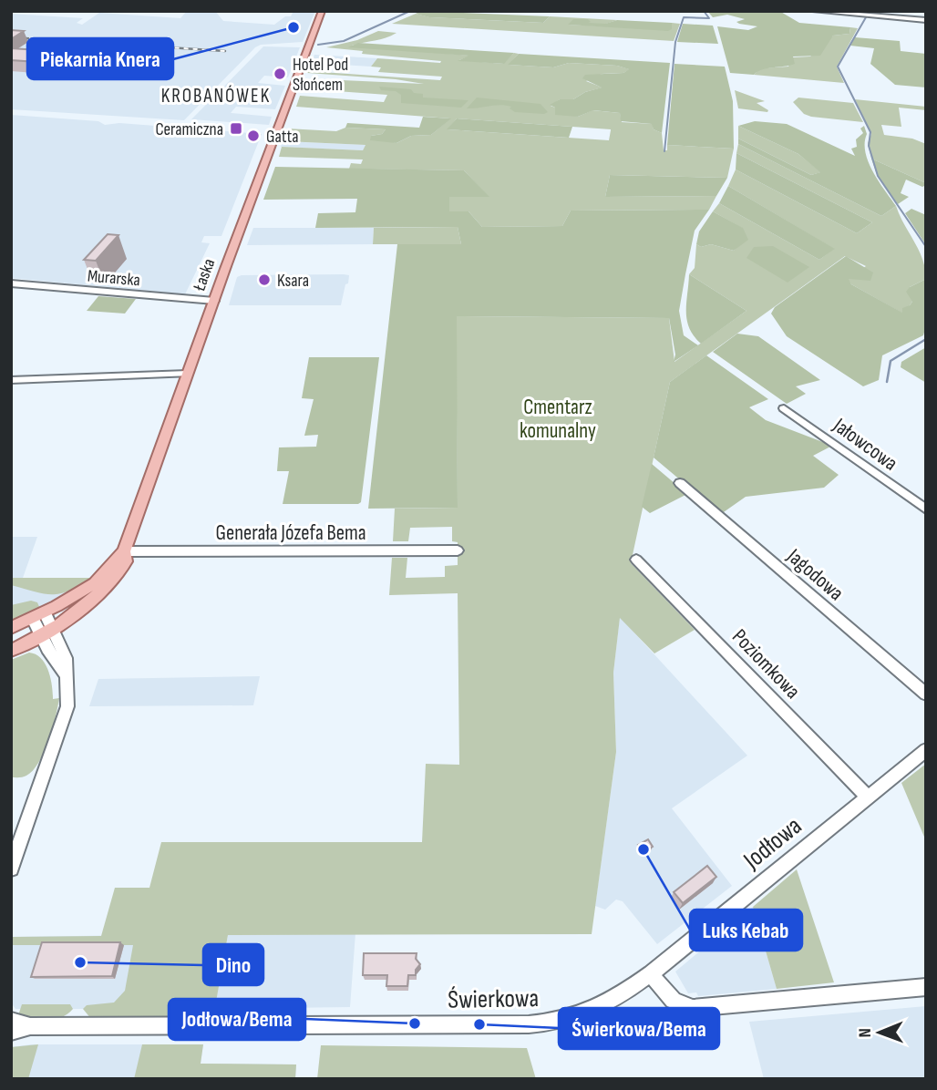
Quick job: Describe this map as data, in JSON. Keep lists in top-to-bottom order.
{
  "streets": {
    "main road": ["Łaska"],
    "street": [
      "Murarska",
      "Jałowcowa",
      "Generała Józefa Bema",
      "Jagodowa",
      "Poziomkowa",
      "Jodłowa",
      "Świerkowa"
    ]
  },
  "crossings": [
    ["Łaska", "Murarska"],
    ["Łaska", "Generała Józefa Bema"],
    ["Poziomkowa", "Jodłowa"],
    ["Jodłowa", "Świerkowa"]
  ],
  "districts": ["KROBANÓWEK"],
  "parks": ["Cmentarz komunalny"],
  "places": {
    "other": [
      "Piekarnia Knera",
      "Hotel Pod Słońcem",
      "Gatta",
      "Ksara",
      "Luks Kebab",
      "Dino",
      "Jodłowa/Bema",
      "Świerkowa/Bema"
    ],
    "transit": ["Ceramiczna"]
  },
  "north": "left"
}
